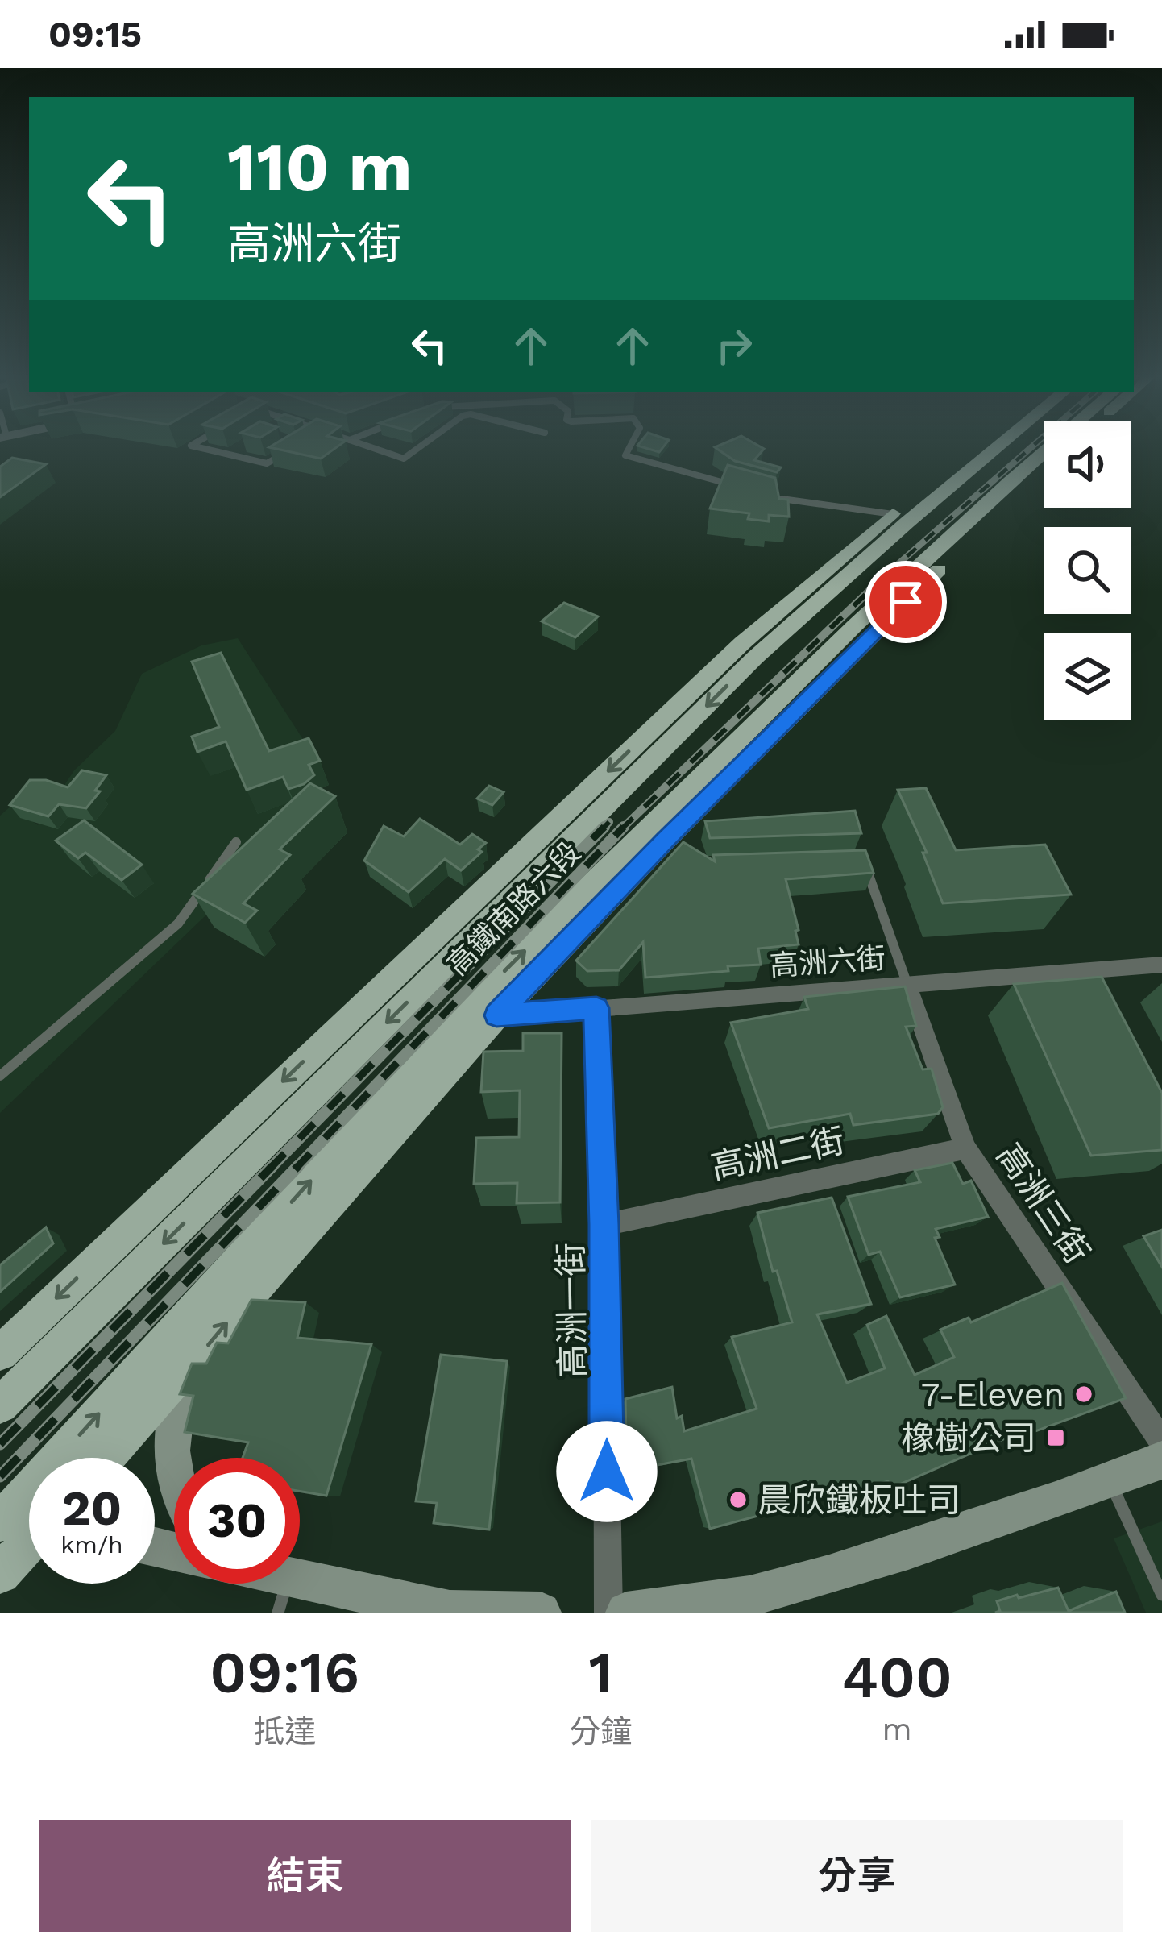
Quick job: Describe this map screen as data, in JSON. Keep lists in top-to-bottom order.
{
  "streets": {
    "main road": ["高鐵南路六段"],
    "street": [
      "高洲六街",
      "高洲二街",
      "高洲三街",
      "高洲一街"
    ]
  },
  "crossings": [
    ["高鐵南路六段", "高洲六街"],
    ["高洲六街", "高洲三街"],
    ["高洲六街", "高洲一街"],
    ["高洲二街", "高洲三街"],
    ["高洲二街", "高洲一街"]
  ],
  "places": {
    "other": ["7-Eleven", "晨欣鐵板吐司"],
    "transit": ["橡樹公司"]
  },
  "page": {
    "status": "09:15",
    "turn": ["110 m", "高洲六街"],
    "speed": "20 km/h",
    "limit": "30",
    "eta": [
      "09:16",
      "抵達",
      "1",
      "分鐘",
      "400",
      "m"
    ],
    "buttons": ["結束", "分享"]
  }
}
